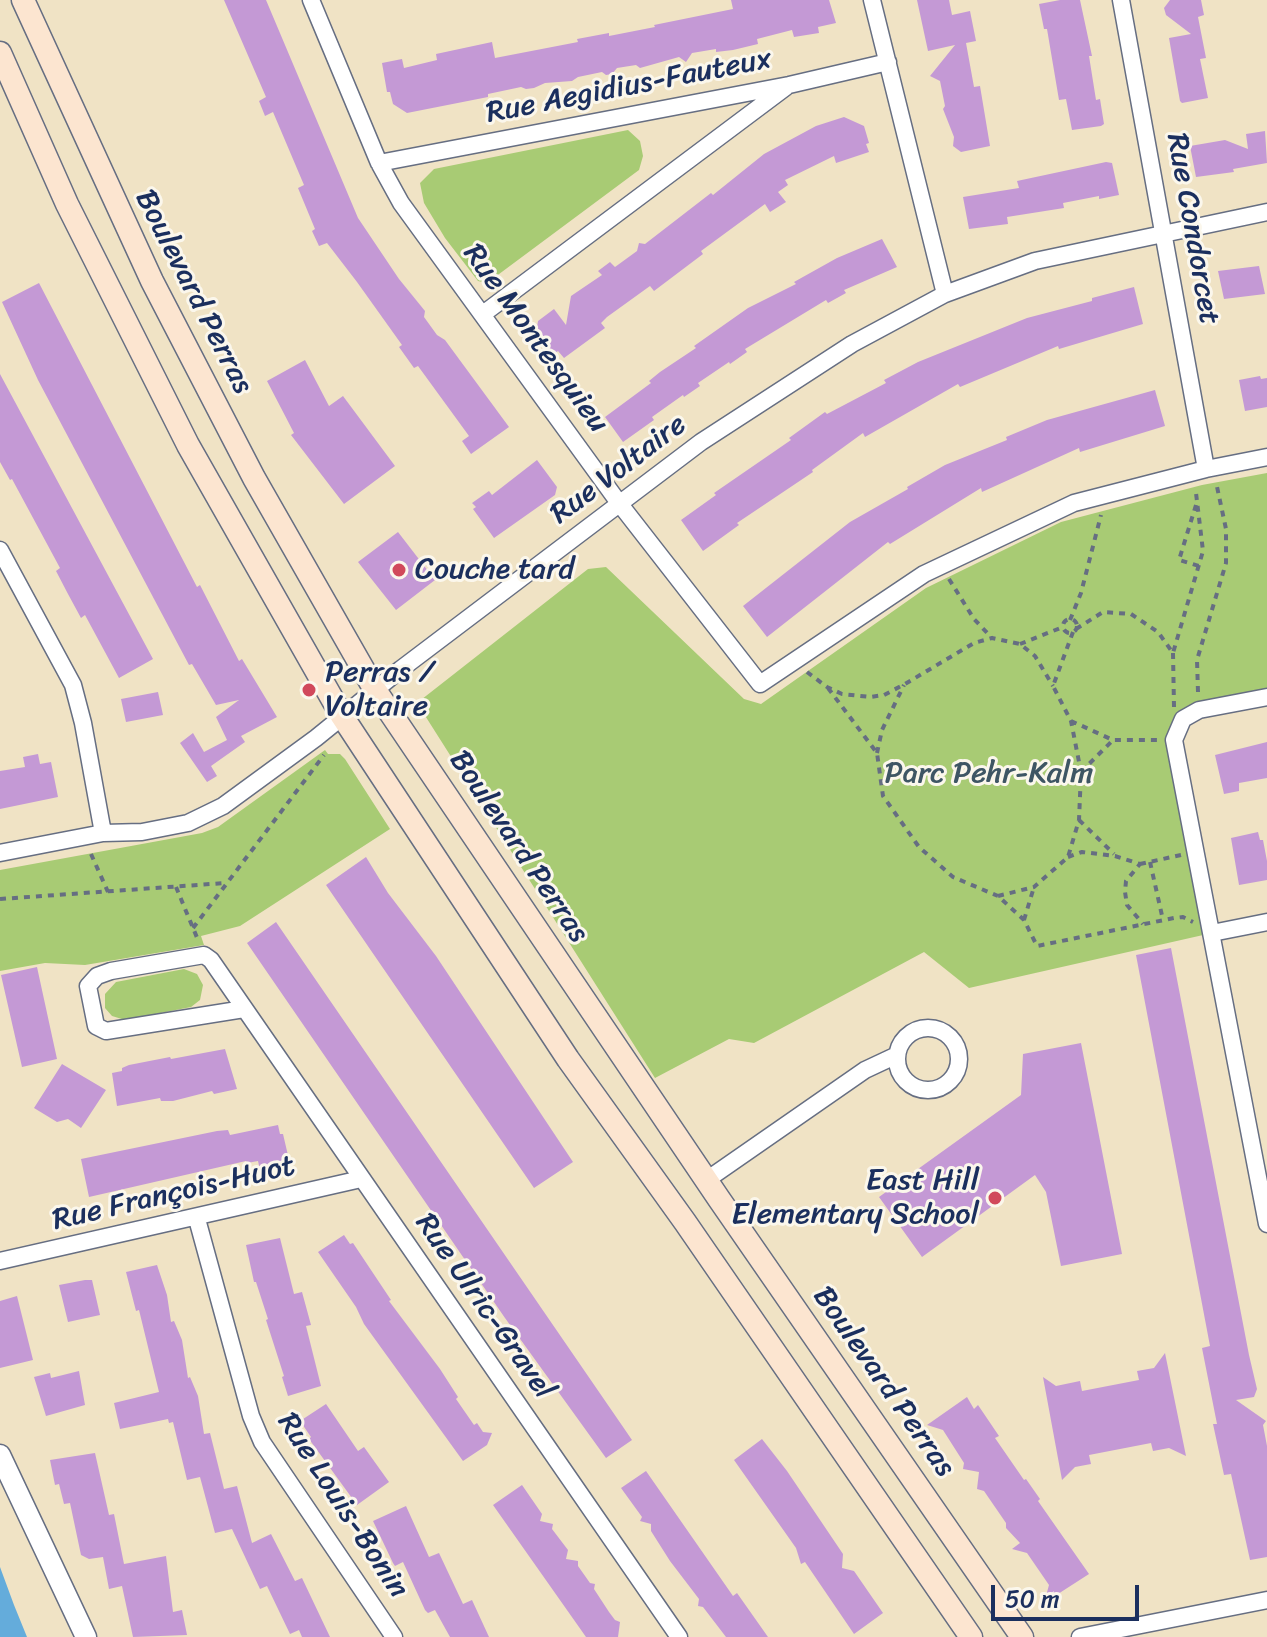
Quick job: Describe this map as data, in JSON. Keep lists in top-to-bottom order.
{
  "streets": {
    "main road": ["Boulevard Perras"],
    "street": [
      "Rue Aegidius-Fauteux",
      "Rue Condorcet",
      "Rue Montesquieu",
      "Rue Voltaire",
      "Rue François-Huot",
      "Rue Ulric-Gravel",
      "Rue Louis-Bonin"
    ]
  },
  "crossings": [
    ["Rue Aegidius-Fauteux", "Rue Montesquieu"],
    ["Rue Condorcet", "Rue Voltaire"],
    ["Boulevard Perras", "Rue Voltaire"],
    ["Rue Montesquieu", "Rue Voltaire"],
    ["Rue François-Huot", "Rue Ulric-Gravel"],
    ["Rue François-Huot", "Rue Louis-Bonin"]
  ],
  "parks": ["Parc Pehr-Kalm"],
  "places": ["Couche tard", "Perras / Voltaire", "East Hill Elementary School"],
  "scale_bar": "50 m"
}
